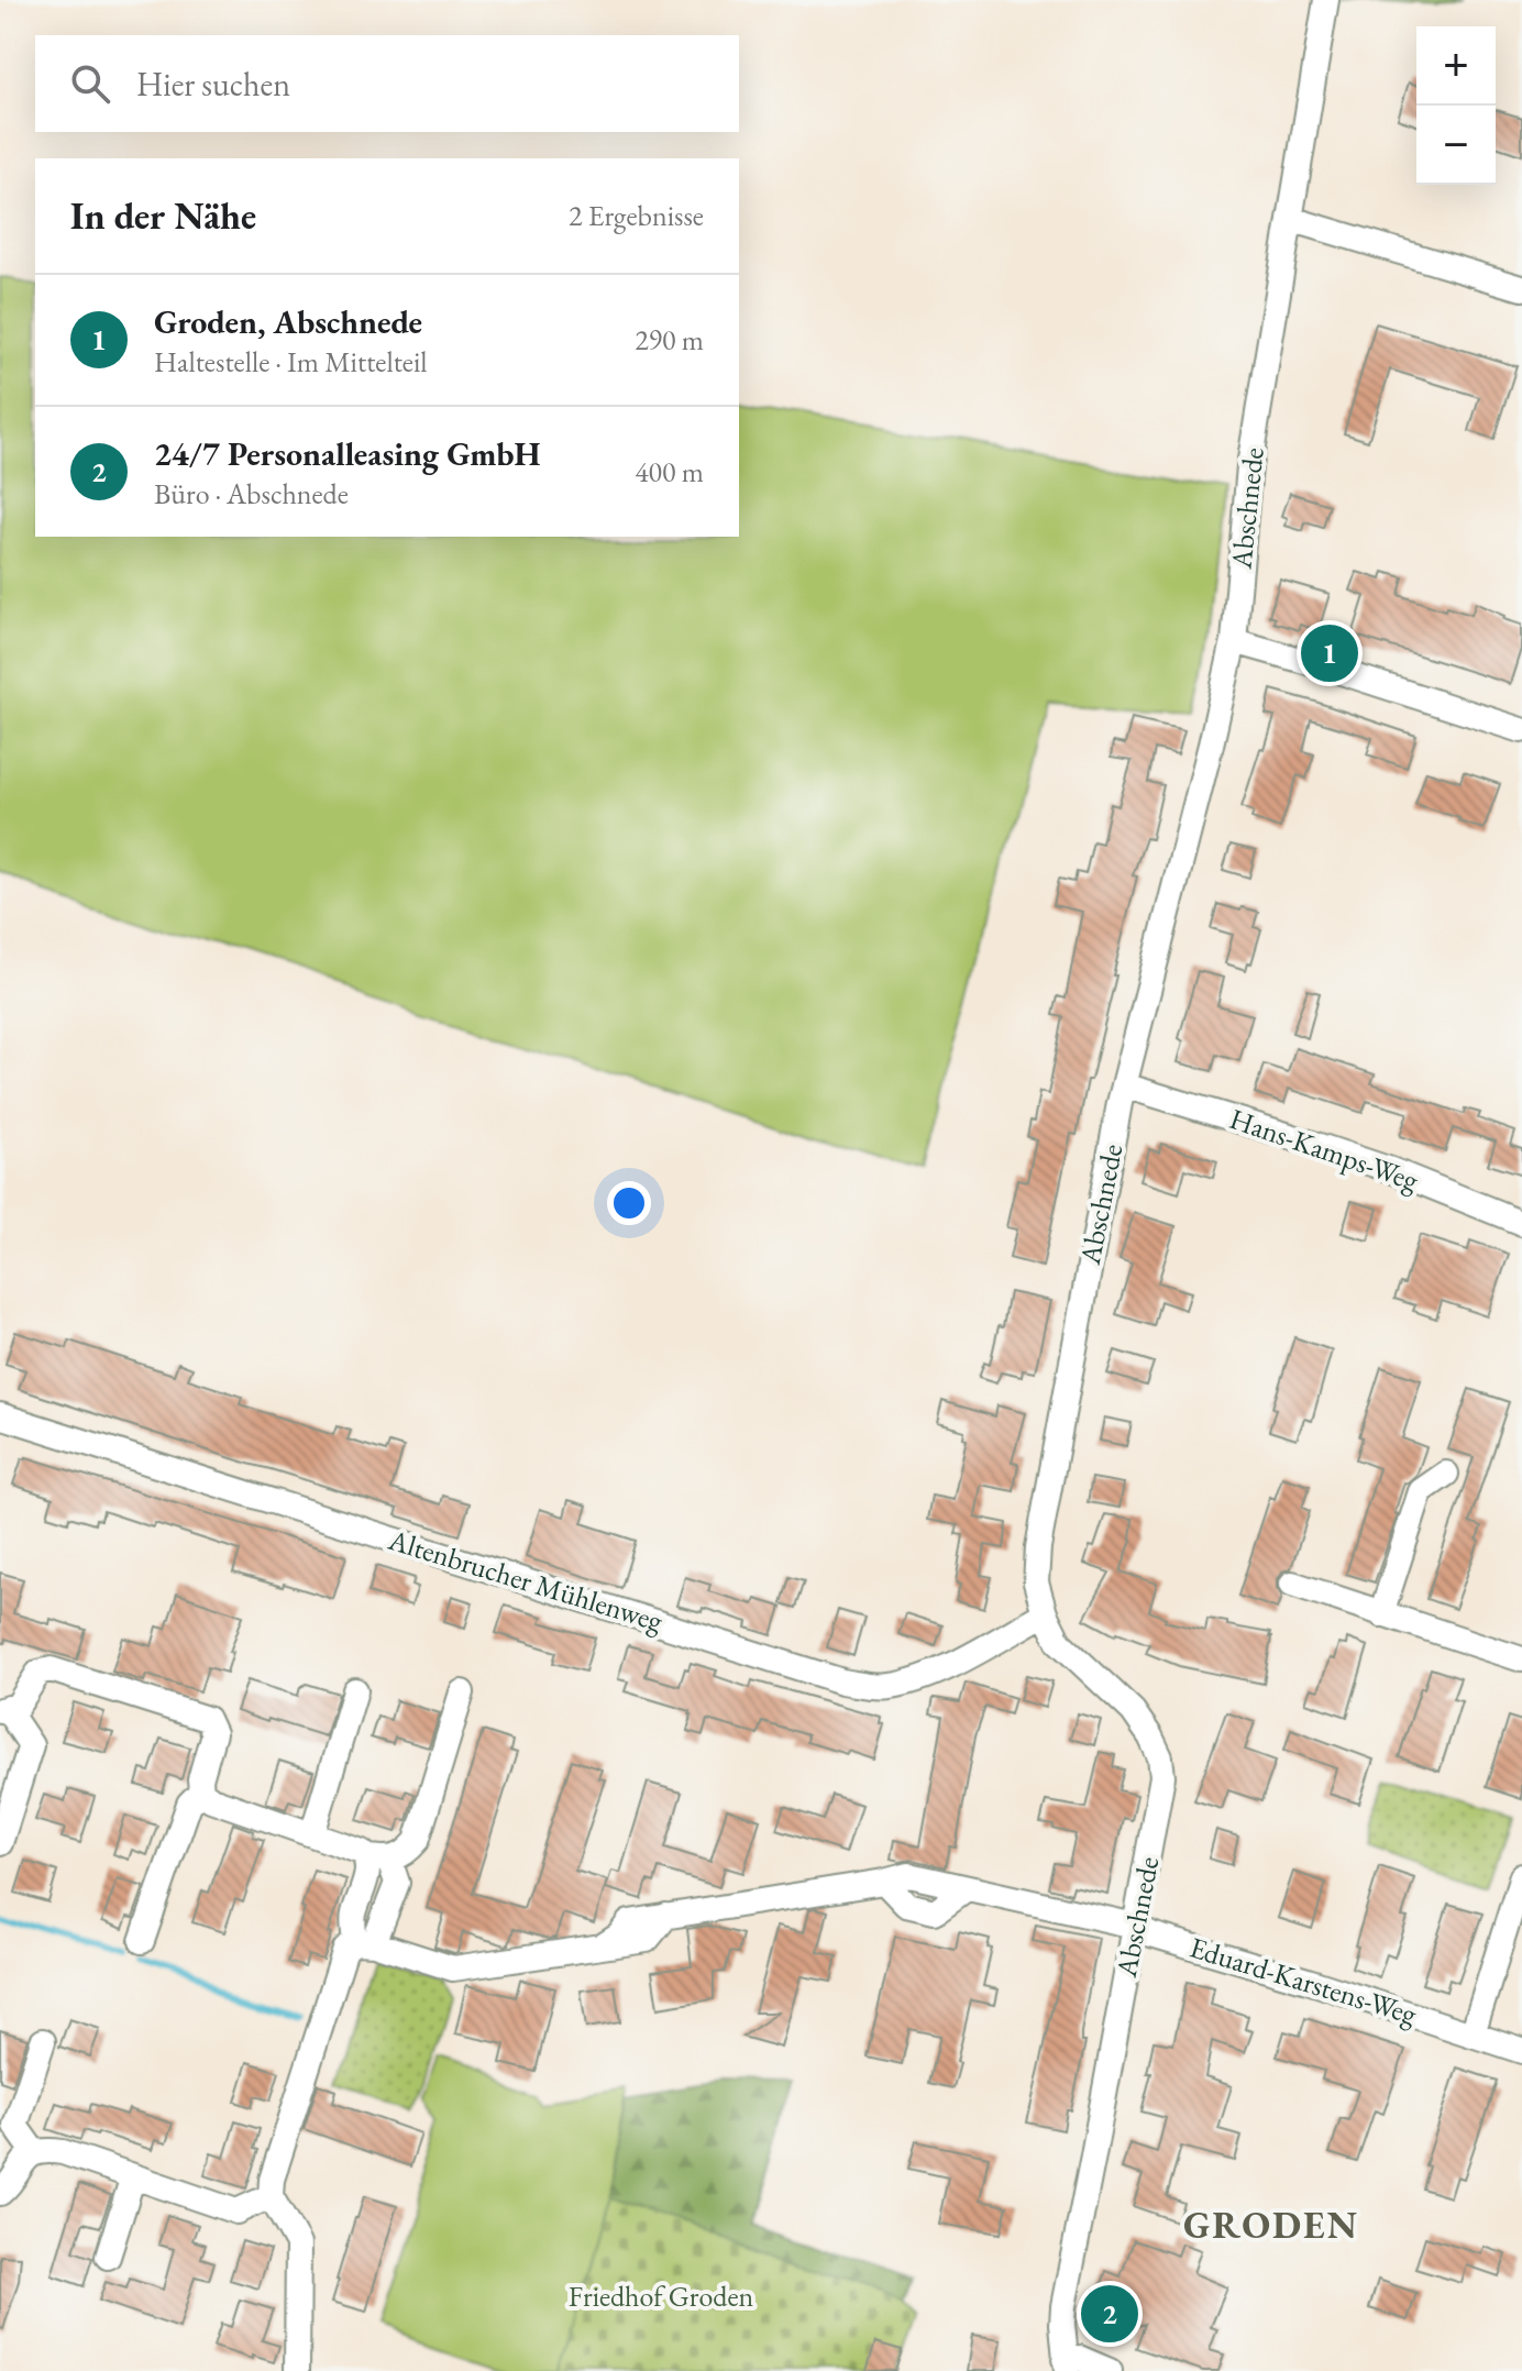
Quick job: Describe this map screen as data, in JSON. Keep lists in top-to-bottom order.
{
  "streets": {
    "street": [
      "Abschnede",
      "Hans-Kamps-Weg",
      "Altenbrucher Mühlenweg",
      "Eduard-Karstens-Weg"
    ]
  },
  "crossings": [
    ["Abschnede", "Hans-Kamps-Weg"],
    ["Abschnede", "Altenbrucher Mühlenweg"],
    ["Abschnede", "Eduard-Karstens-Weg"]
  ],
  "districts": ["GRODEN"],
  "parks": ["Friedhof Groden"],
  "page": {
    "map_buttons": ["+", "−"],
    "search": "Hier suchen",
    "heading": ["In der Nähe", "2 Ergebnisse"],
    "list": [
      {
        "mark": "1",
        "name": "Groden, Abschnede",
        "note": "Haltestelle · Im Mittelteil",
        "value": "290 m"
      },
      {
        "mark": "2",
        "name": "24/7 Personalleasing GmbH",
        "note": "Büro · Abschnede",
        "value": "400 m"
      }
    ],
    "pins": ["1", "2"]
  }
}
